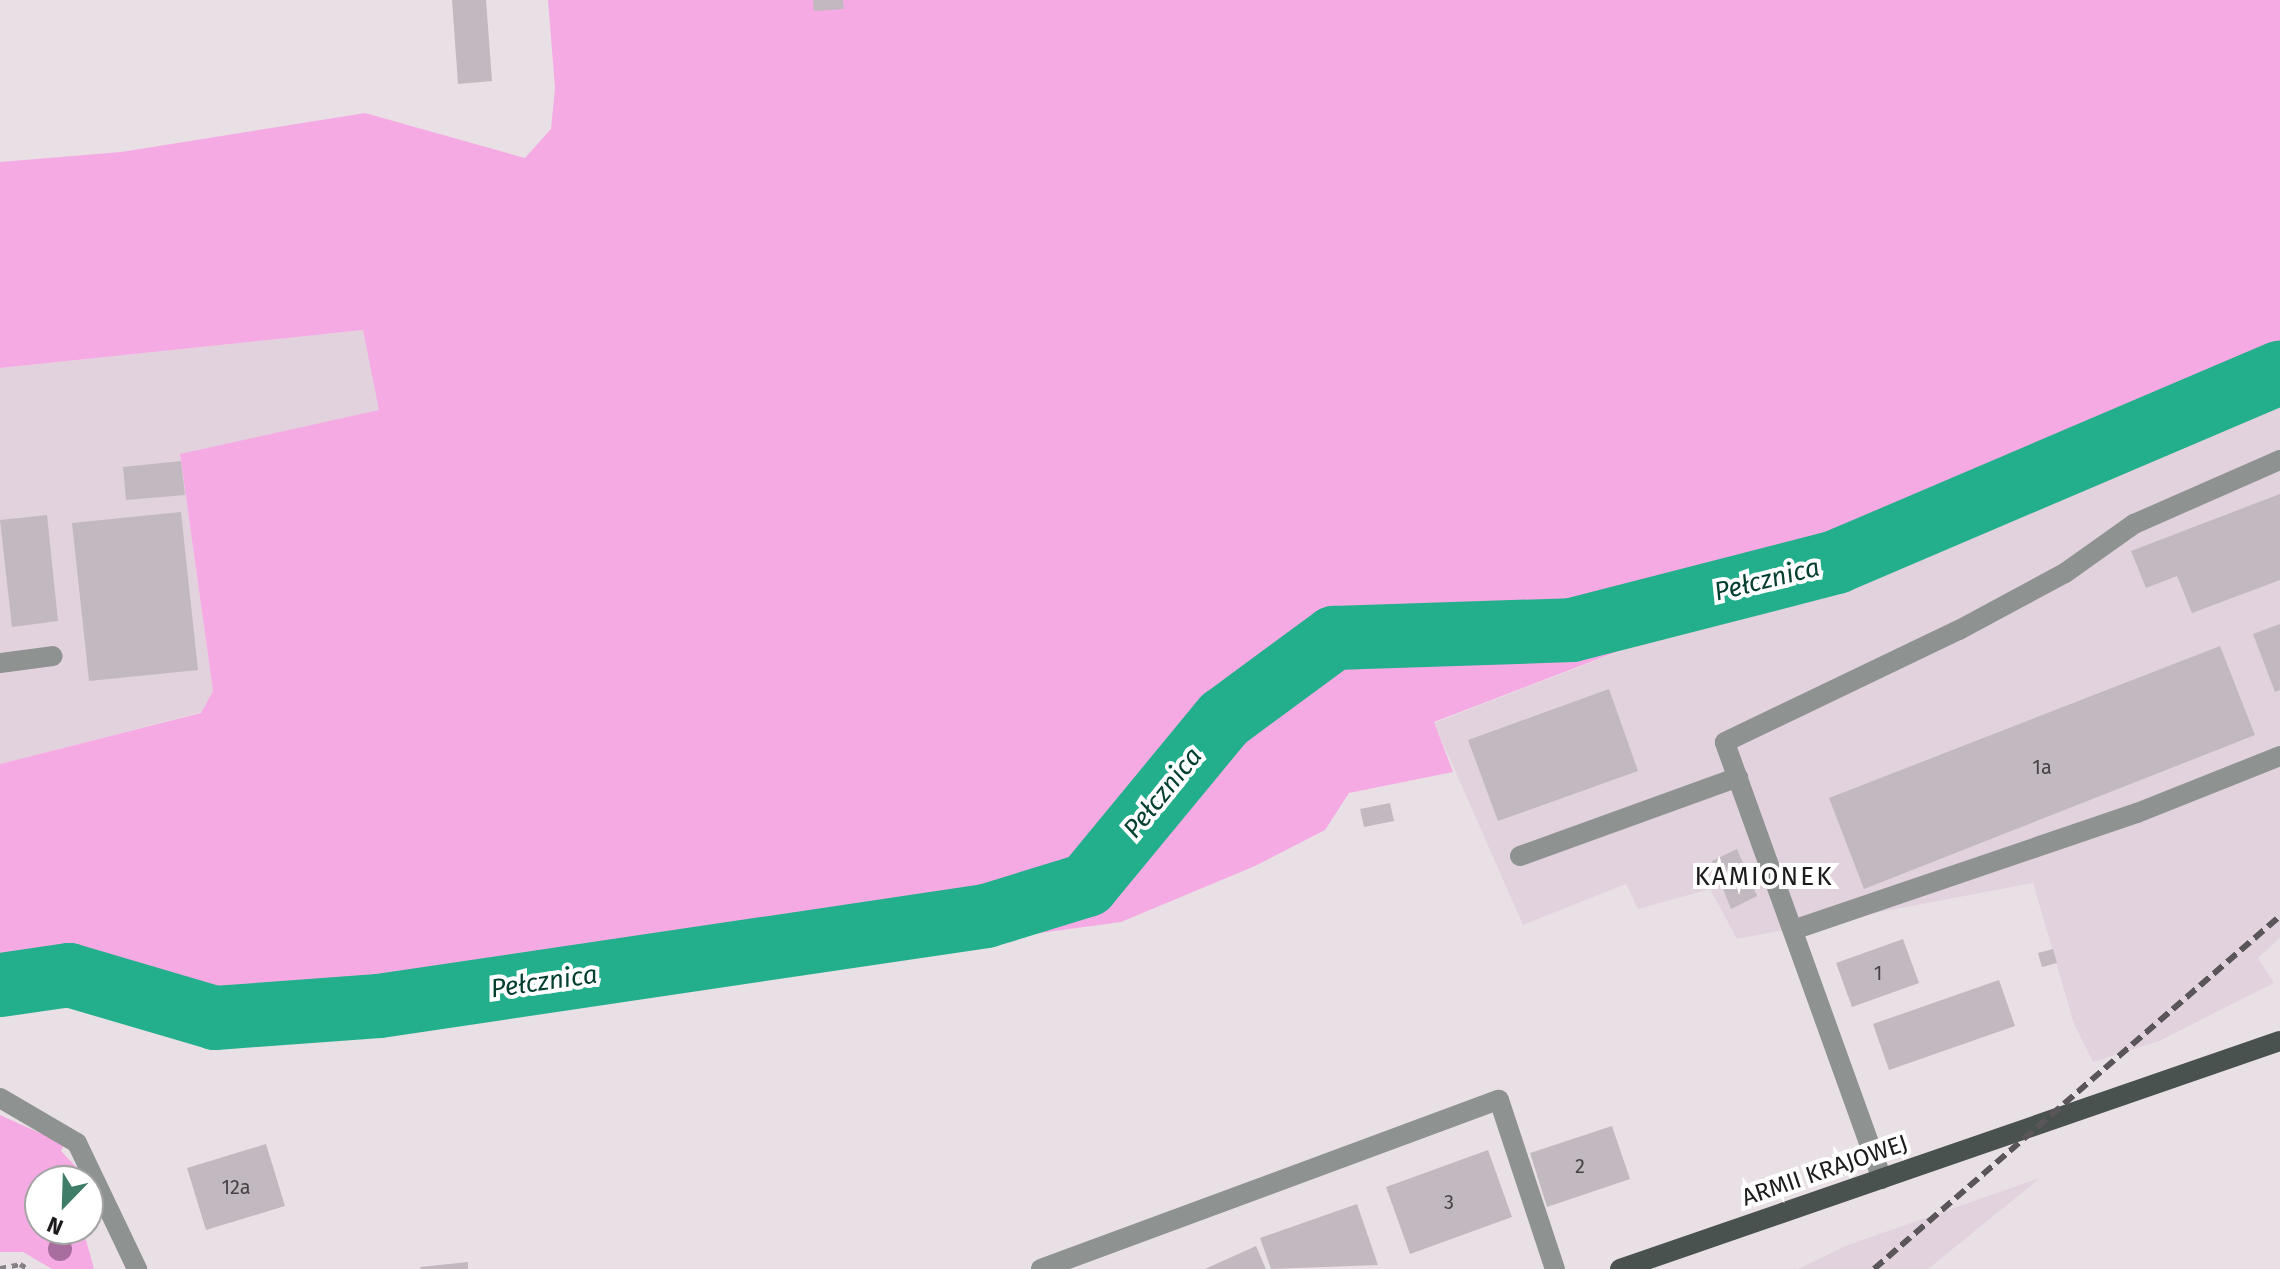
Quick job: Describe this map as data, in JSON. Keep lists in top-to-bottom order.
{
  "streets": {
    "main road": ["ARMII KRAJOWEJ"]
  },
  "districts": ["KAMIONEK"],
  "water": ["Pełcznica"],
  "house_numbers": [
    "1a",
    "1",
    "2",
    "12a",
    "3"
  ],
  "north": "bottom left"
}
